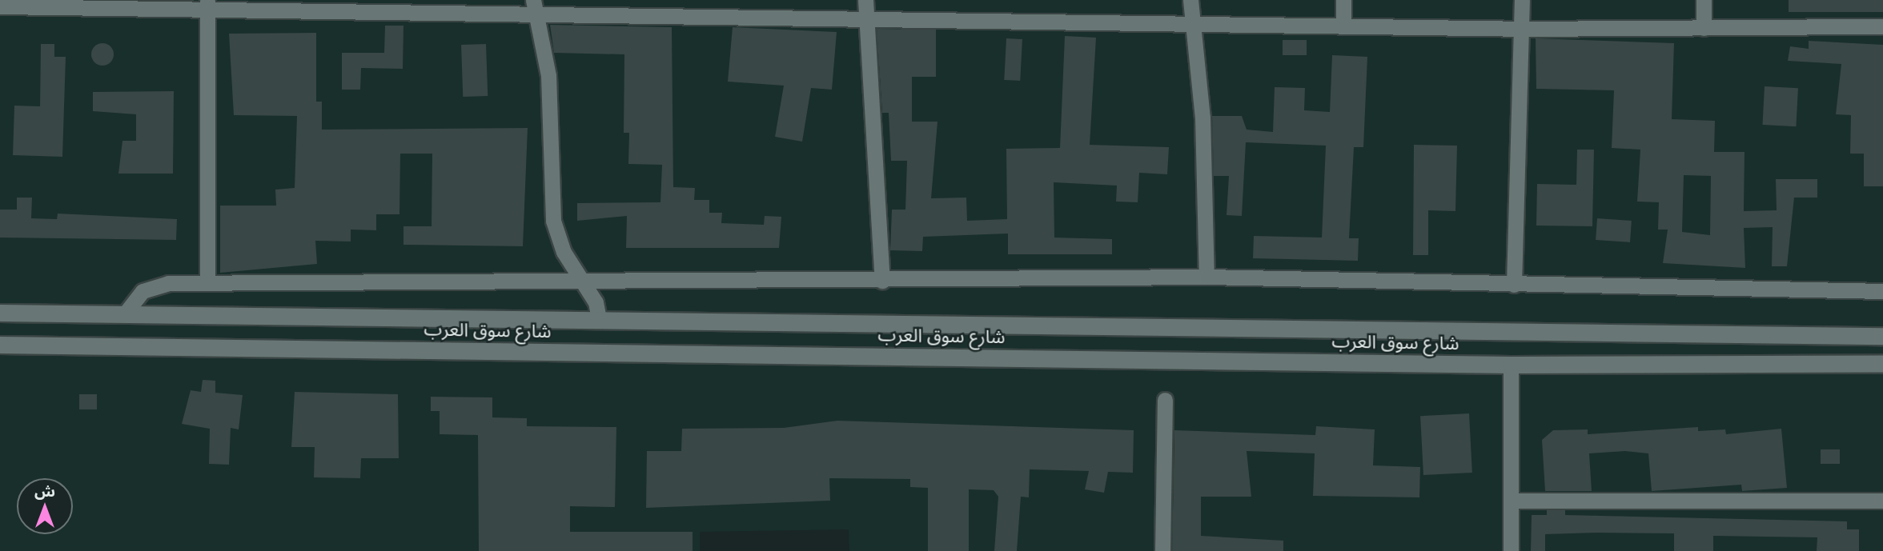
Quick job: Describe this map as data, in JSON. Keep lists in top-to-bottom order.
{
  "streets": {
    "main road": ["شارع سوق العرب"]
  },
  "north": "top"
}
